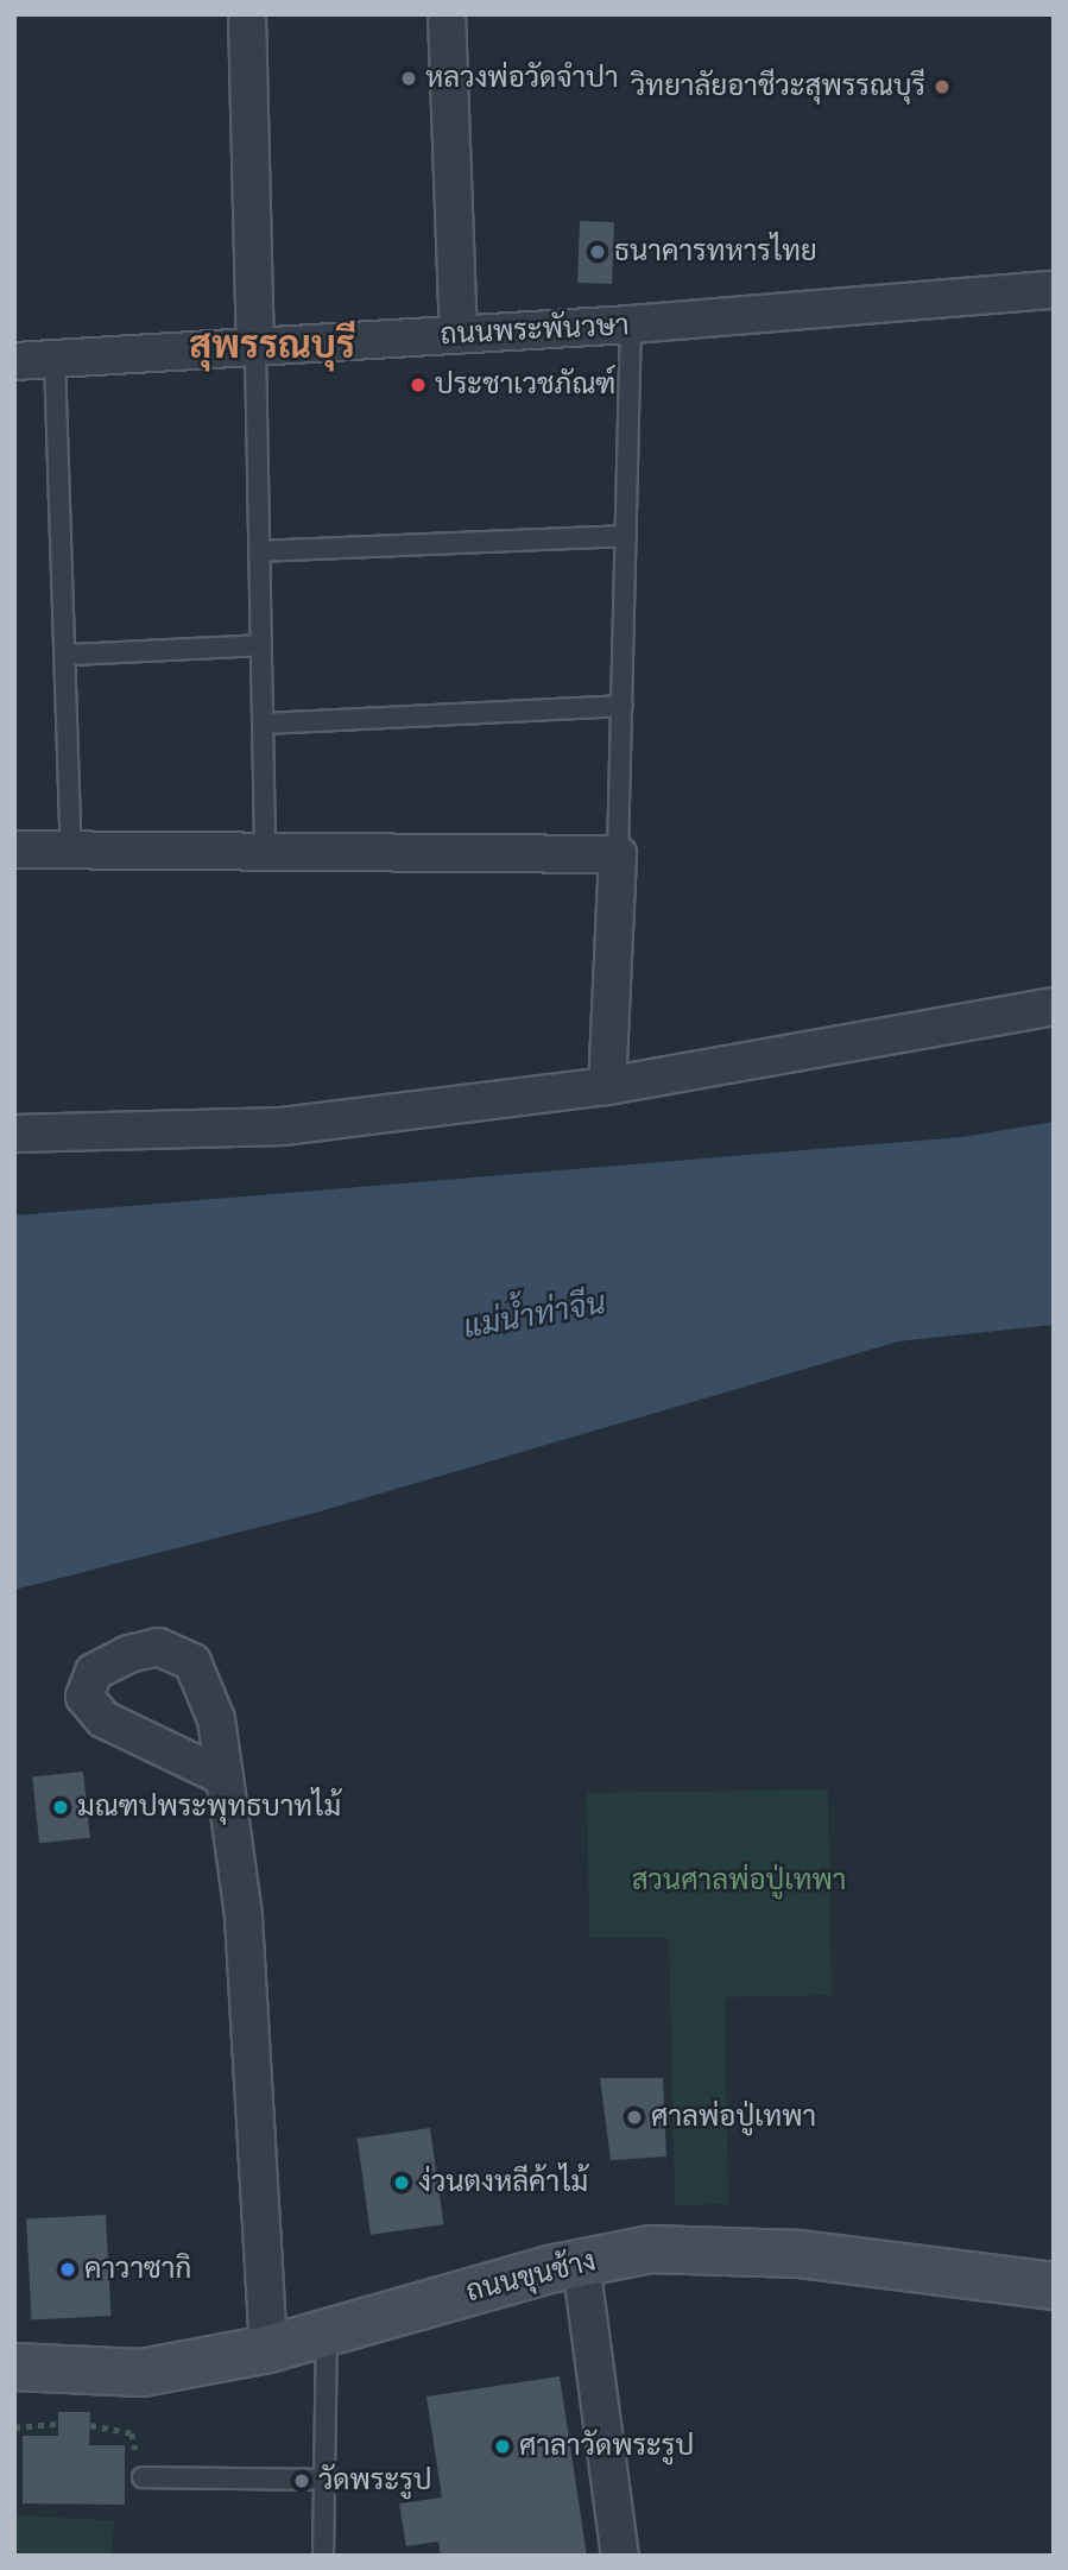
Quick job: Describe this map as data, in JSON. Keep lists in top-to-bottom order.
{
  "streets": {
    "main road": ["ถนนขุนช้าง"],
    "street": ["ถนนพระพันวษา"]
  },
  "districts": ["สุพรรณบุรี"],
  "water": ["แม่น้ำท่าจีน"],
  "parks": ["สวนศาลพ่อปู่เทพา"],
  "places": [
    "หลวงพ่อวัดจำปา",
    "วิทยาลัยอาชีวะสุพรรณบุรี",
    "ธนาคารทหารไทย",
    "ประชาเวชภัณฑ์",
    "มณฑปพระพุทธบาทไม้",
    "ศาลพ่อปู่เทพา",
    "ง่วนตงหลีค้าไม้",
    "คาวาซากิ",
    "ศาลาวัดพระรูป",
    "วัดพระรูป"
  ]
}
